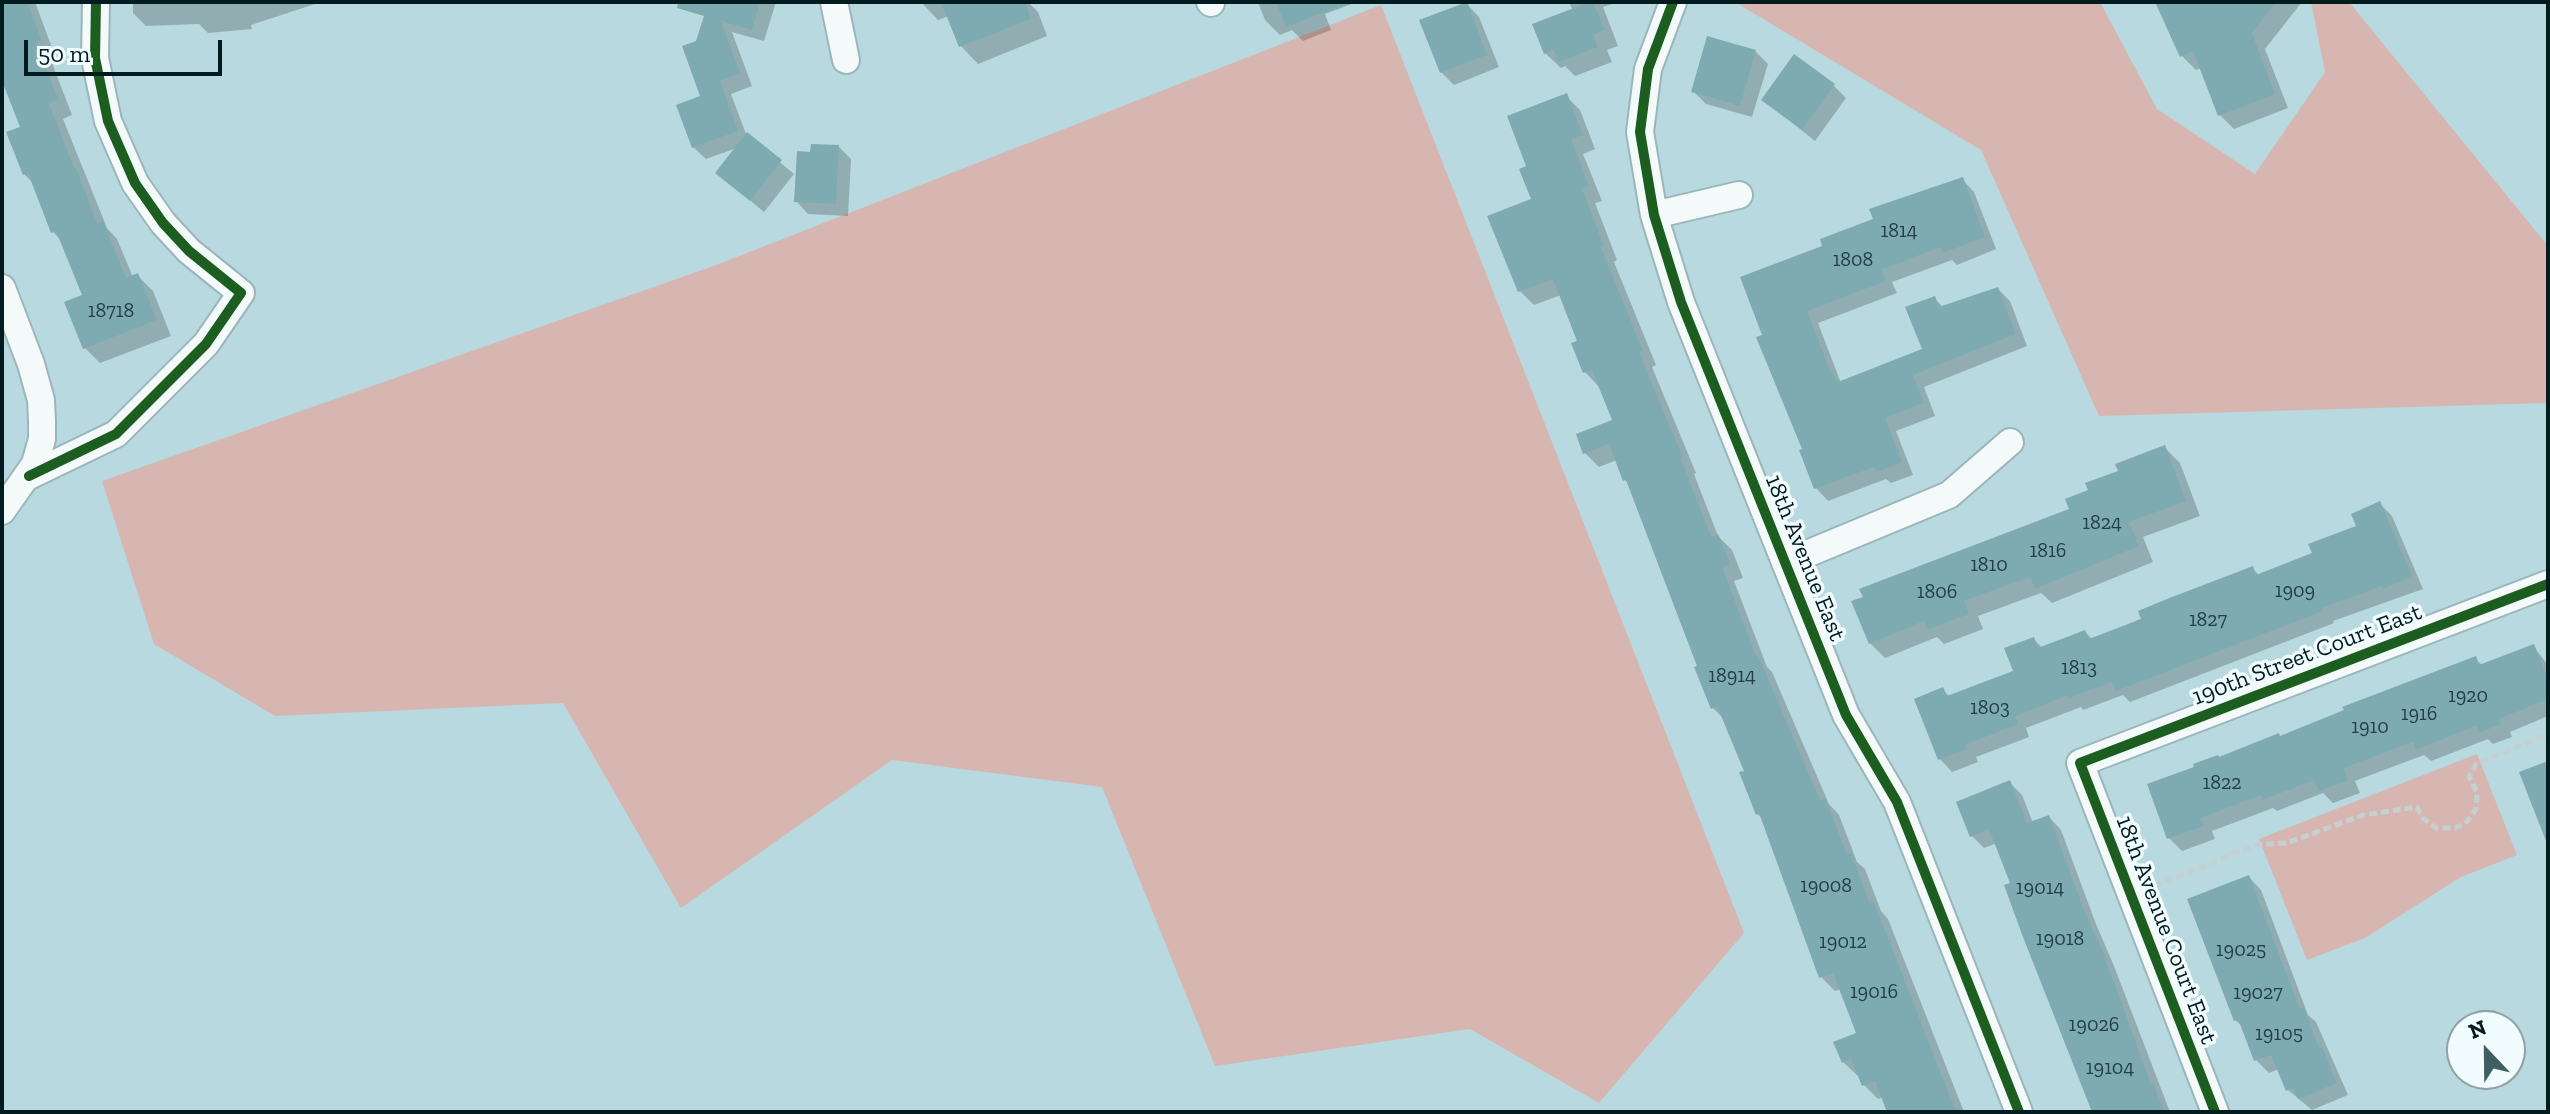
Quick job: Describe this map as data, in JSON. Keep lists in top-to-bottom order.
{
  "streets": {
    "street": ["18th Avenue East", "190th Street Court East", "18th Avenue Court East"]
  },
  "crossings": [
    ["190th Street Court East", "18th Avenue Court East"]
  ],
  "house_numbers": [
    "1814",
    "1808",
    "18718",
    "1824",
    "1816",
    "1810",
    "1909",
    "1806",
    "1827",
    "1813",
    "18914",
    "1920",
    "1803",
    "1916",
    "1910",
    "1822",
    "19008",
    "19014",
    "19018",
    "19012",
    "19025",
    "19016",
    "19027",
    "19026",
    "19105",
    "19104"
  ],
  "scale_bar": "50 m",
  "north": "top"
}
